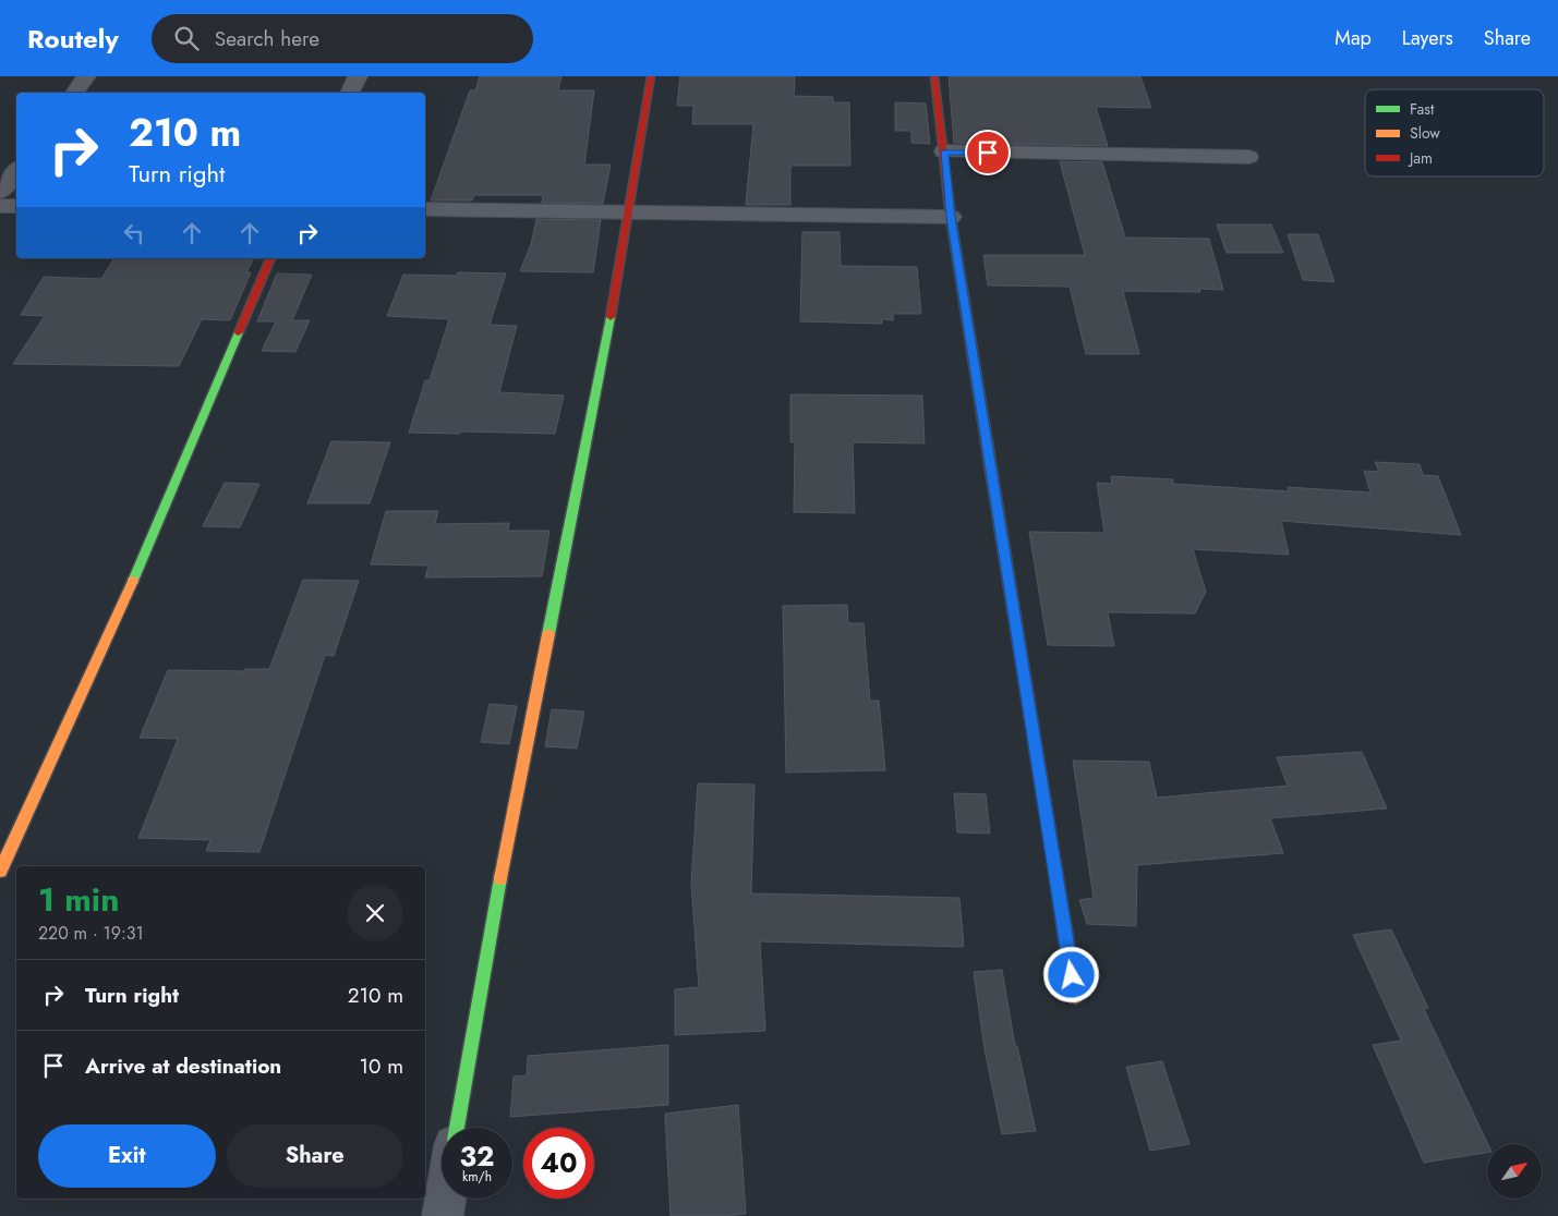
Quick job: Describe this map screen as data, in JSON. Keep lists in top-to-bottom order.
{
  "legend": ["Fast", "Slow", "Jam"],
  "north": "top right",
  "page": {
    "header": "Routely",
    "search": "Search here",
    "nav": ["Map", "Layers", "Share"],
    "turn": ["210 m", "Turn right"],
    "heading": ["1 min", "220 m · 19:31"],
    "list": [
      {
        "name": "Turn right",
        "value": "210 m"
      },
      {
        "name": "Arrive at destination",
        "value": "10 m"
      }
    ],
    "buttons": ["Exit", "Share"],
    "speed": "32 km/h",
    "limit": "40"
  }
}
